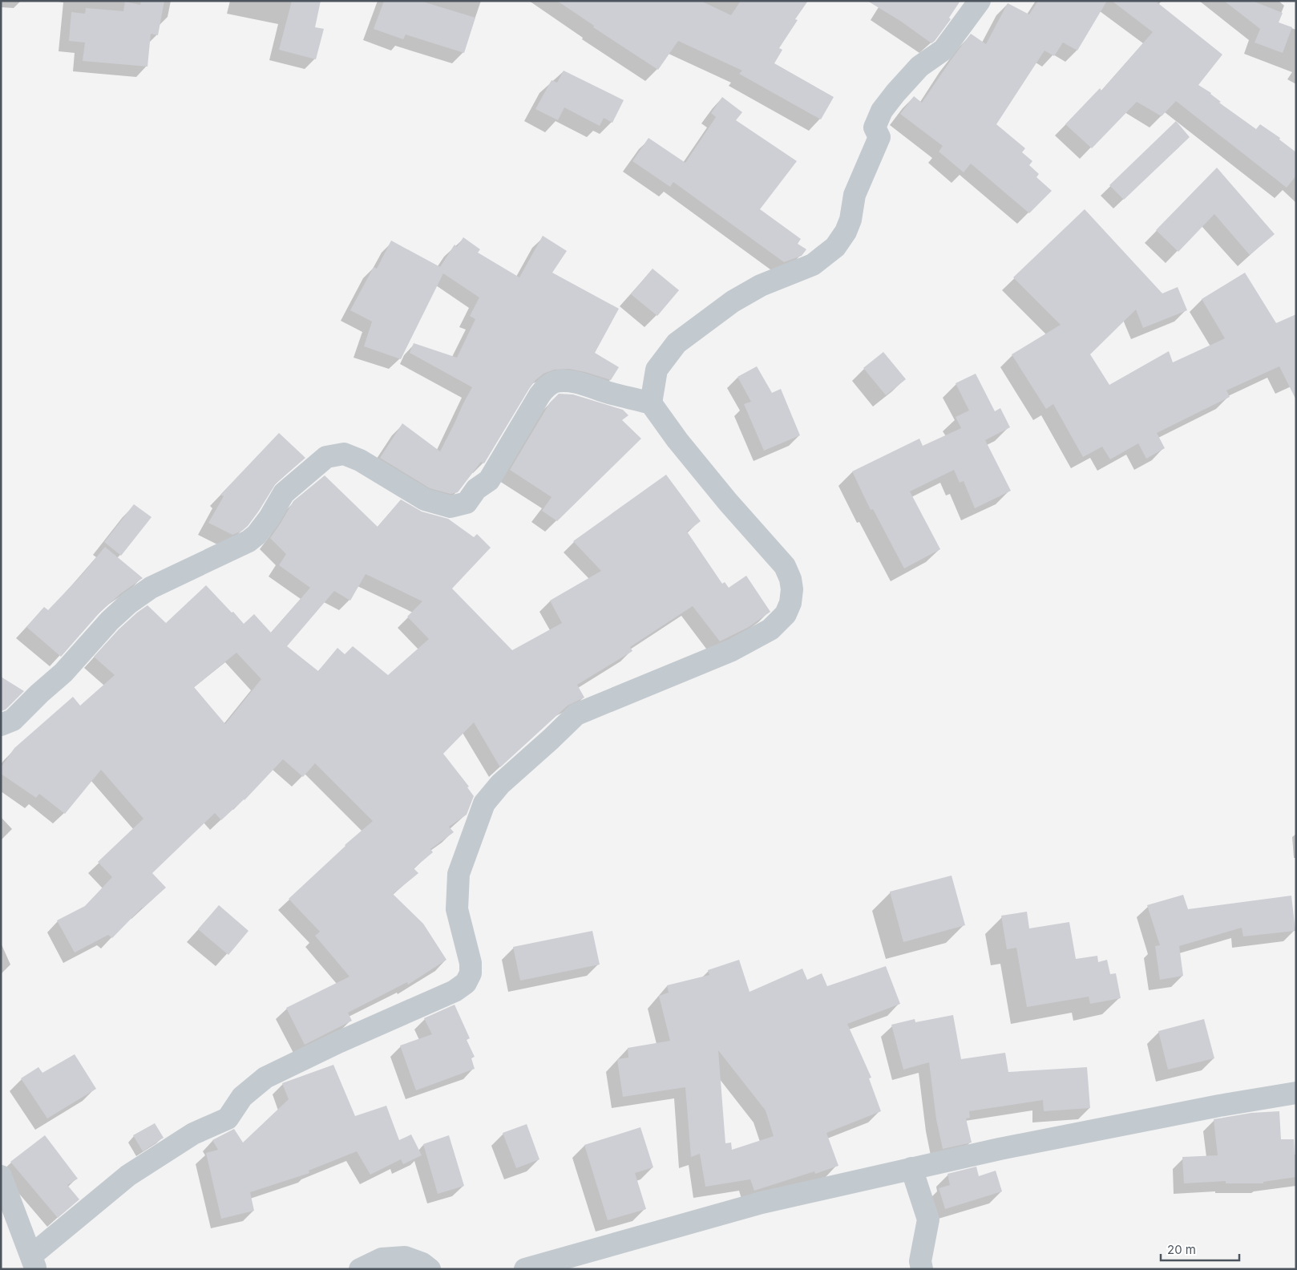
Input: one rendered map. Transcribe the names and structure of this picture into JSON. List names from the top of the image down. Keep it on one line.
{"scale_bar":"20 m"}
